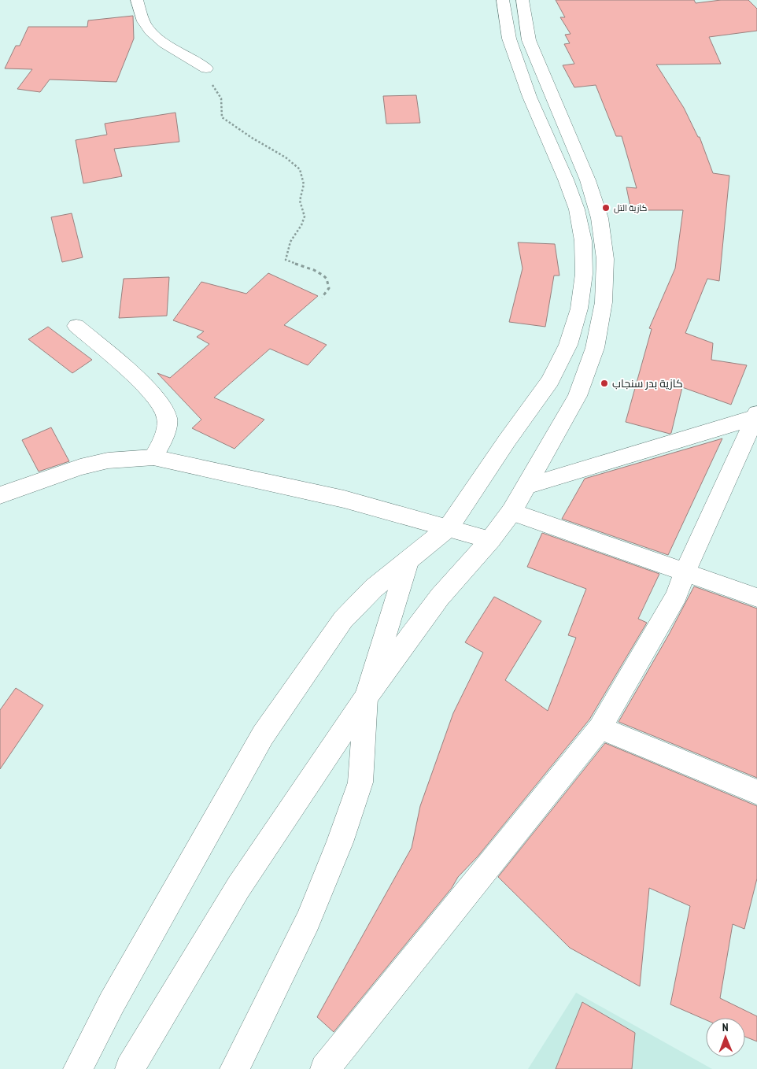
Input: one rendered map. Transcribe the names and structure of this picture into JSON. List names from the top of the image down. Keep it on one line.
{"places":["كازية التل","كازية بدر سنجاب"],"north":"top"}
